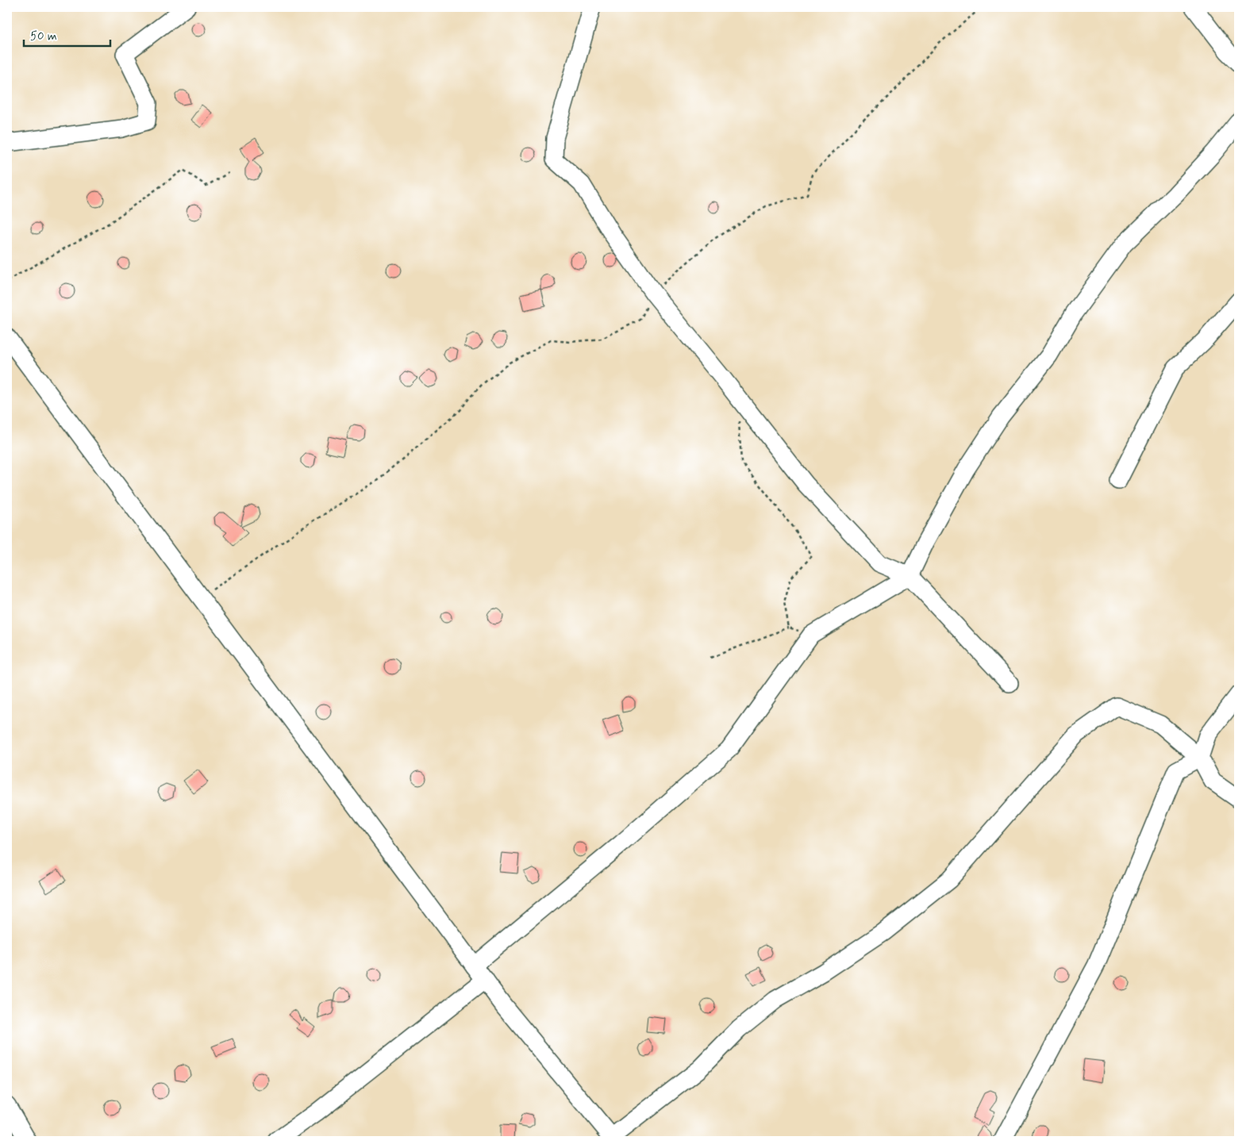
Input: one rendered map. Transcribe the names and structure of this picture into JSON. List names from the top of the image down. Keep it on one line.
{"scale_bar":"50 m"}
